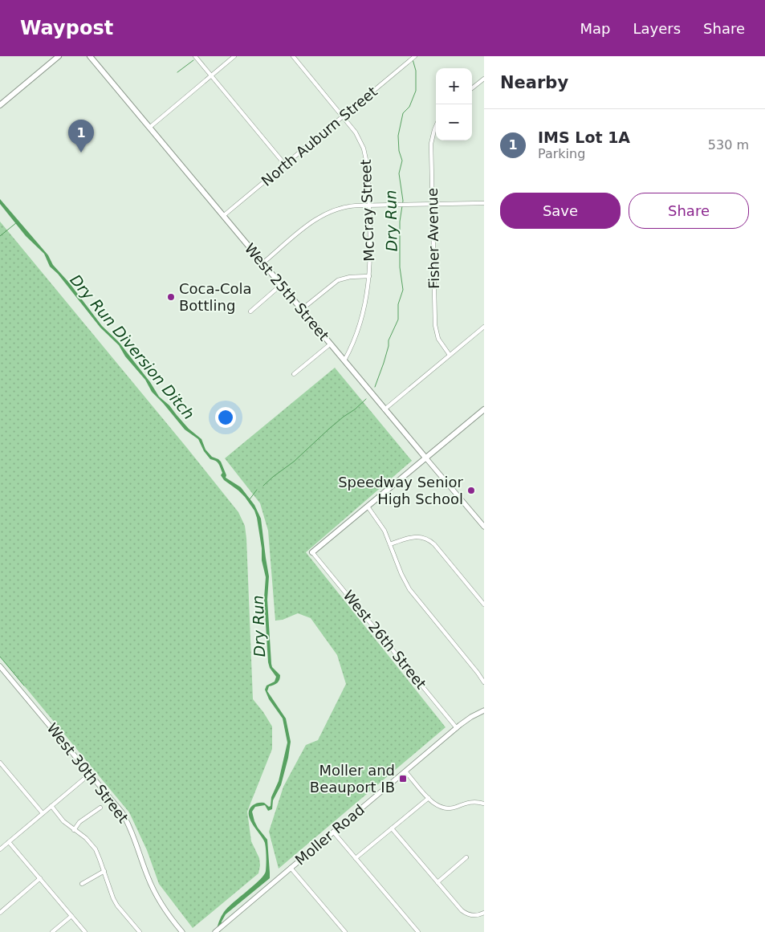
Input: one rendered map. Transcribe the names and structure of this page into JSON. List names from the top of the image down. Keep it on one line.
{"streets":{"main road":["West 25th Street"],"street":["North Auburn Street","McCray Street","Fisher Avenue","West 26th Street","West 30th Street","Moller Road"]},"crossings":[["North Auburn Street","McCray Street"],["North Auburn Street","West 25th Street"],["McCray Street","West 25th Street"],["West 26th Street","Moller Road"]],"water":["Dry Run","Dry Run Diversion Ditch"],"places":{"other":["Coca-Cola Bottling","Speedway Senior High School"],"transit":["Moller and Beauport IB"]},"page":{"header":"Waypost","nav":["Map","Layers","Share"],"heading":"Nearby","map_buttons":["+","−"],"list":[{"mark":"1","name":"IMS Lot 1A","note":"Parking","value":"530 m"}],"pins":"1","buttons":["Save","Share"]}}
